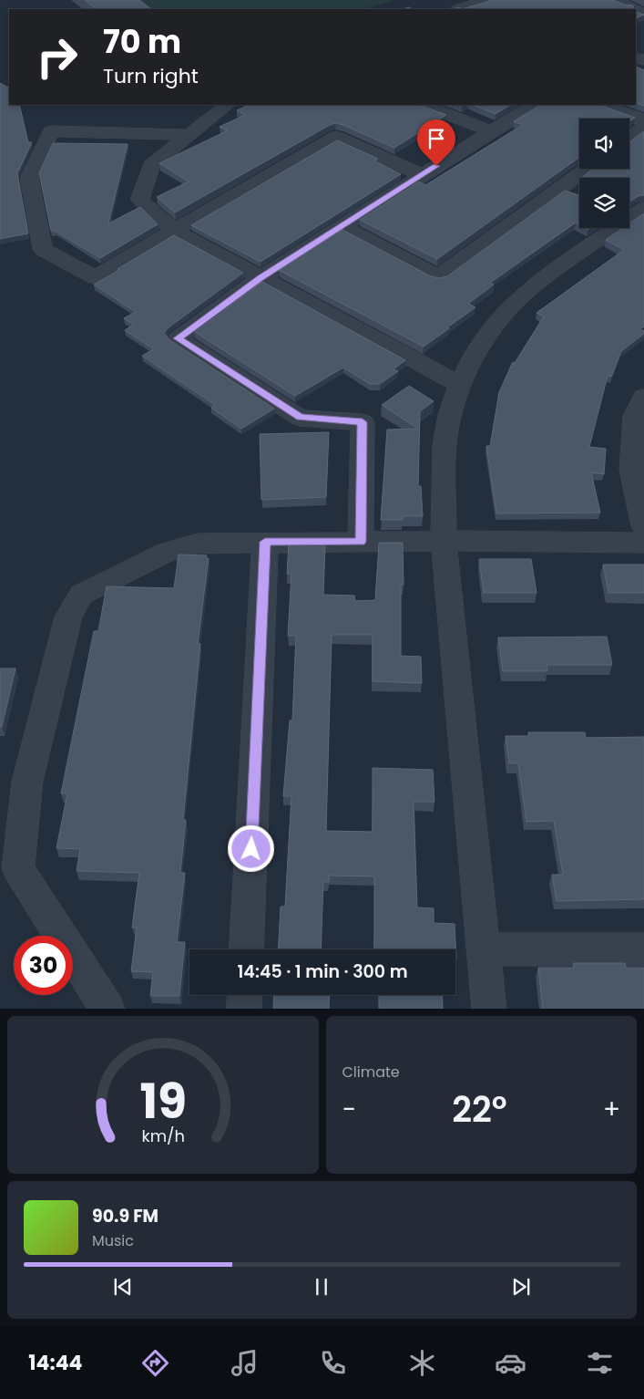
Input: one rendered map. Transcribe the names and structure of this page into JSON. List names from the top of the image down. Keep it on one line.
{"page":{"turn":["70 m","Turn right"],"limit":"30","trip":"14:45 · 1 min · 300 m","tile":"Climate","heat":["−","22°","+"],"song":["90.9 FM","Music"],"tabs":"14:44","gauge":["19","km/h"]}}
